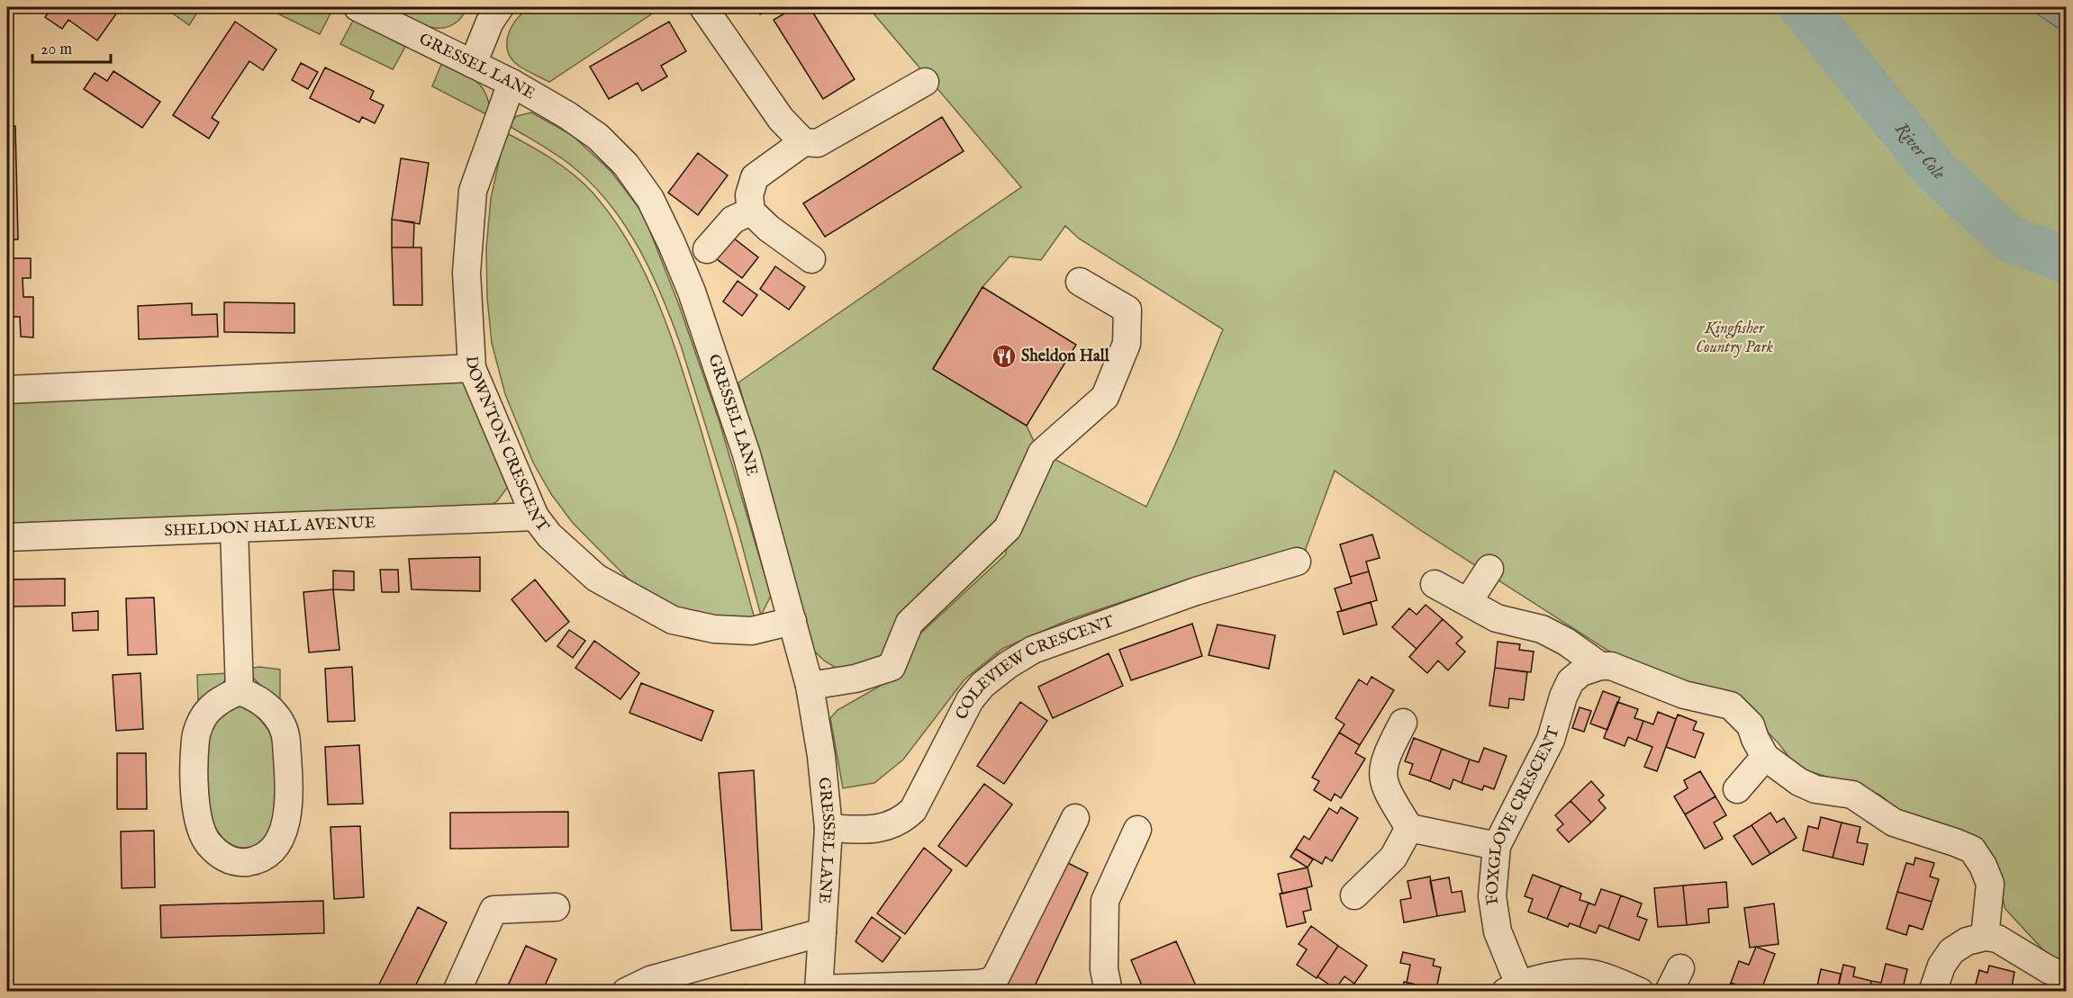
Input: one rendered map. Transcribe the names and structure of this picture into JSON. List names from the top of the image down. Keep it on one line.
{"streets":{"street":["GRESSEL LANE","DOWNTON CRESCENT","SHELDON HALL AVENUE","COLEVIEW CRESCENT","FOXGLOVE CRESCENT"]},"crossings":[["GRESSEL LANE","DOWNTON CRESCENT"],["GRESSEL LANE","COLEVIEW CRESCENT"],["DOWNTON CRESCENT","SHELDON HALL AVENUE"]],"water":["River Cole"],"parks":["Kingfisher Country Park"],"places":{"restaurant":["Sheldon Hall"]},"scale_bar":"20 m"}
